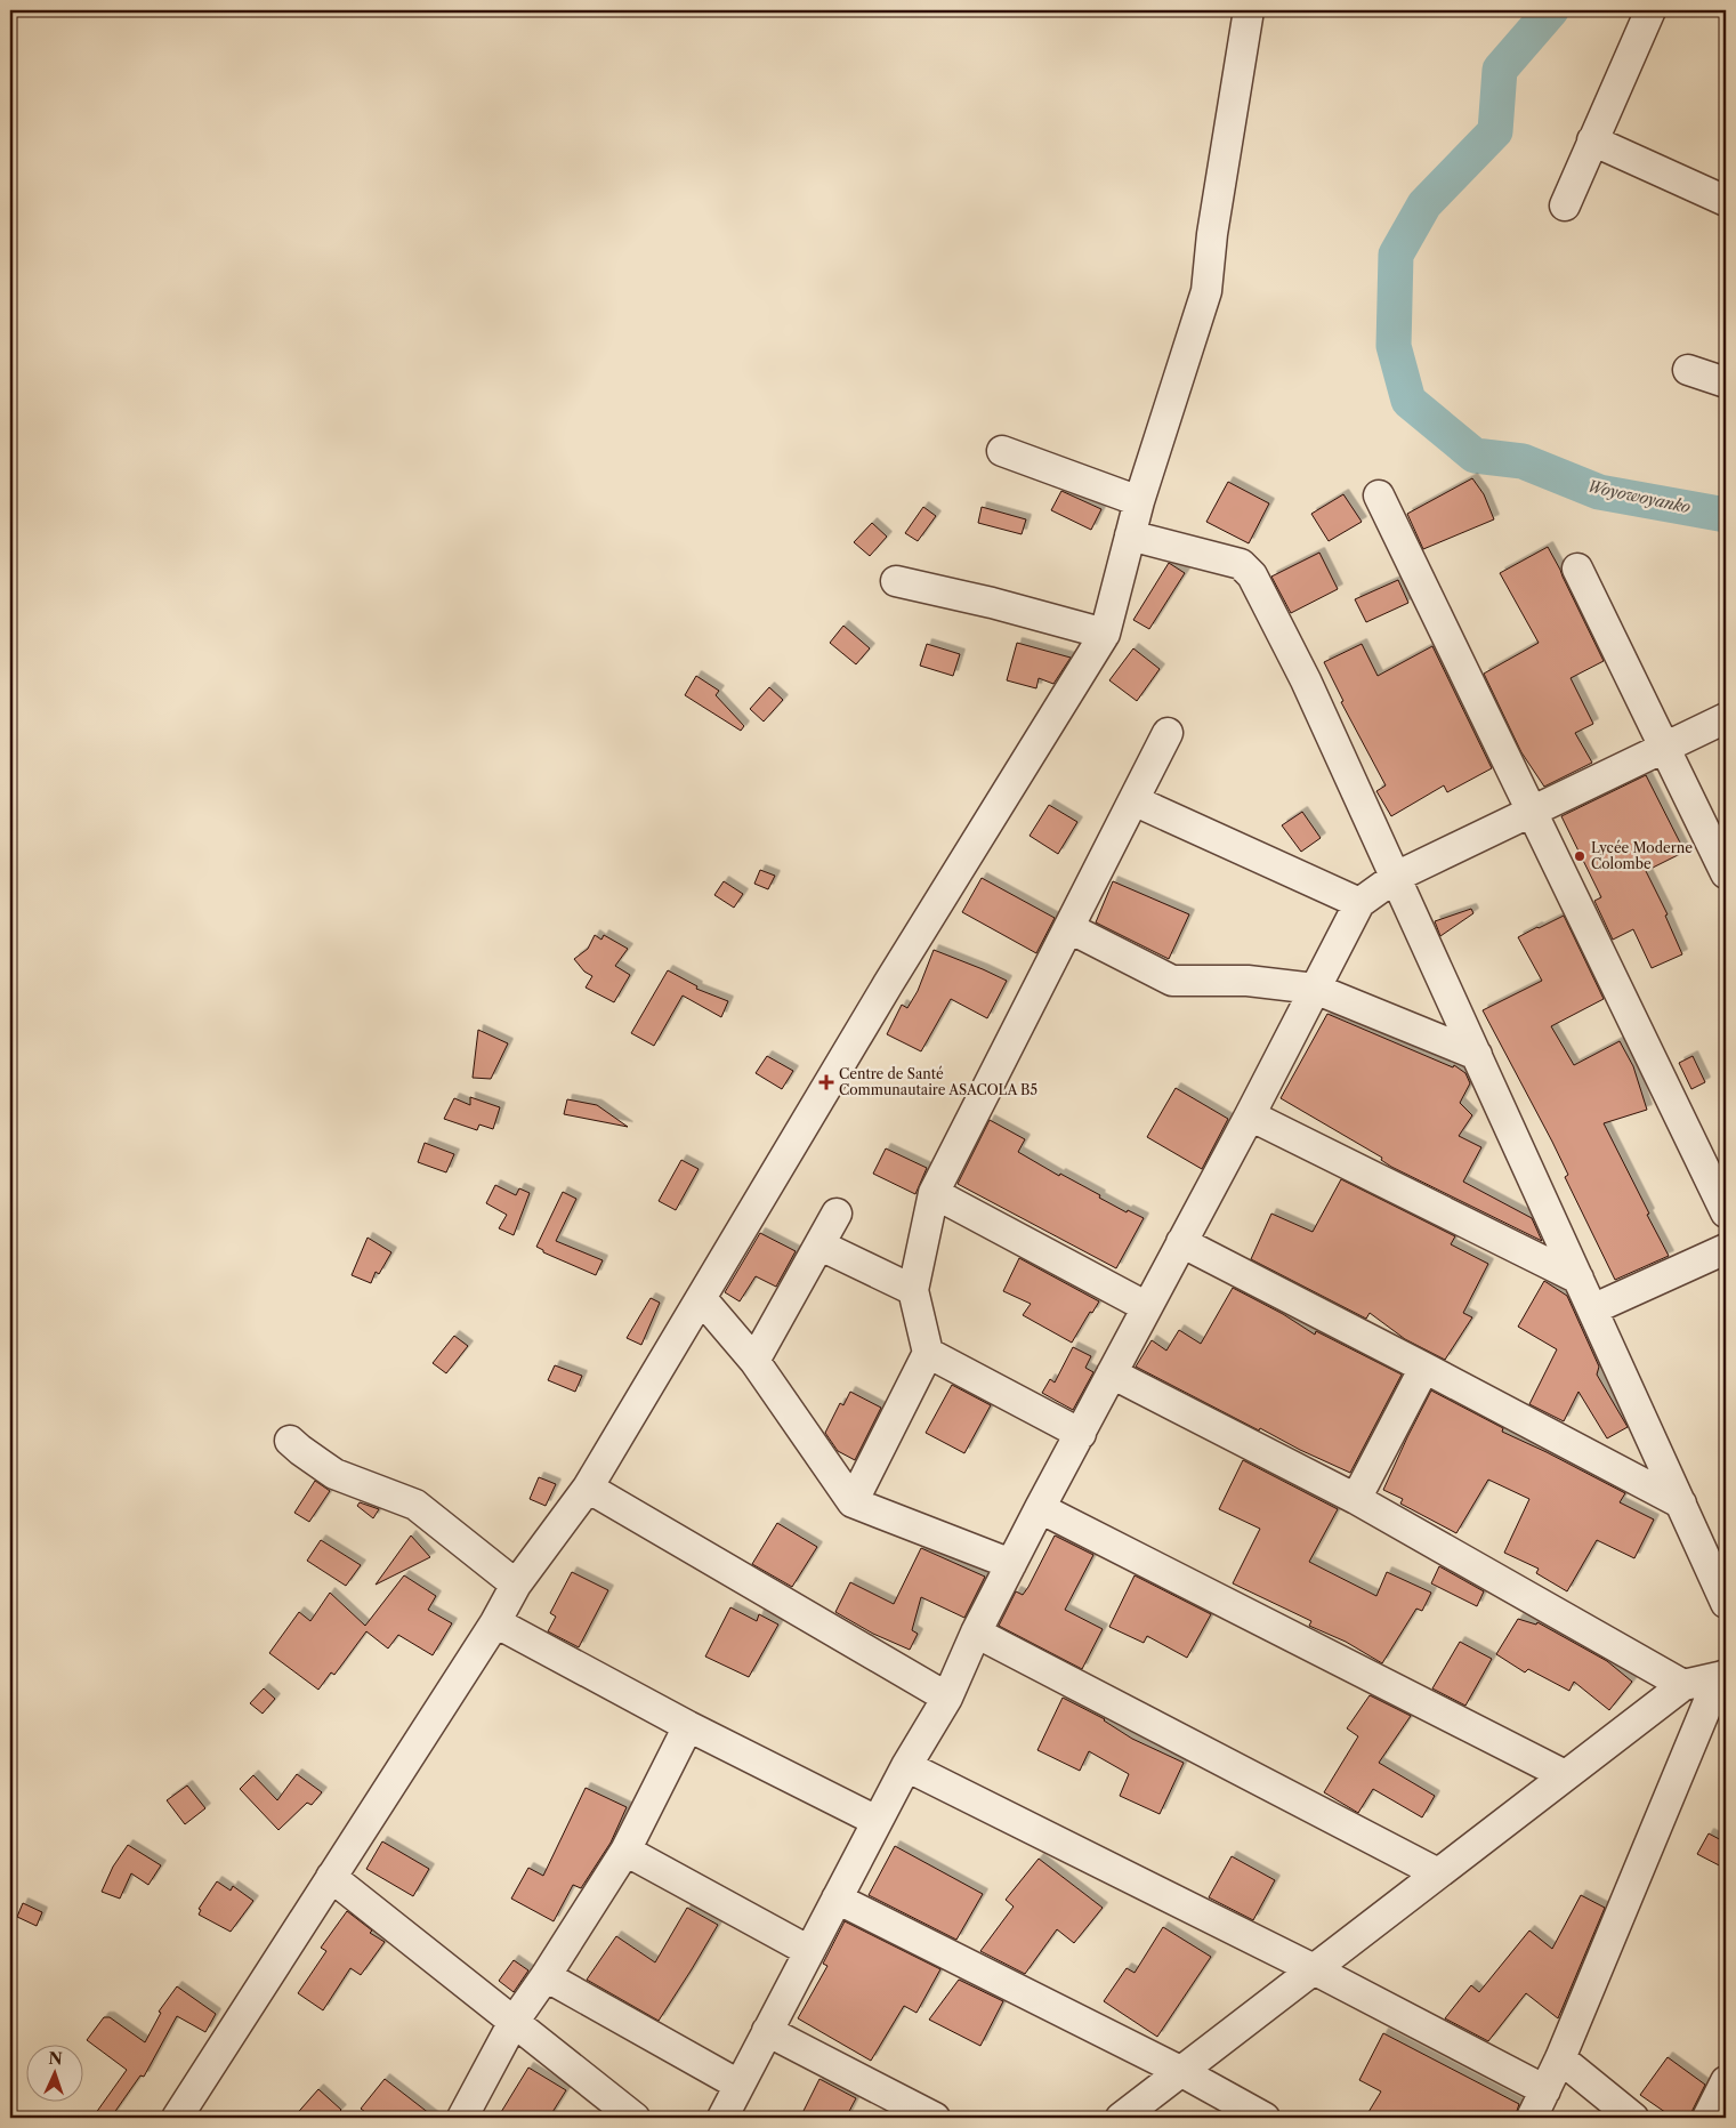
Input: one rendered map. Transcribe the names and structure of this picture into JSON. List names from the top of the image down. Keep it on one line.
{"water":["Woyowoyanko"],"places":{"other":["Lycée Moderne Colombe"],"health":["Centre de Santé Communautaire ASACOLA B5"]},"north":"top"}
